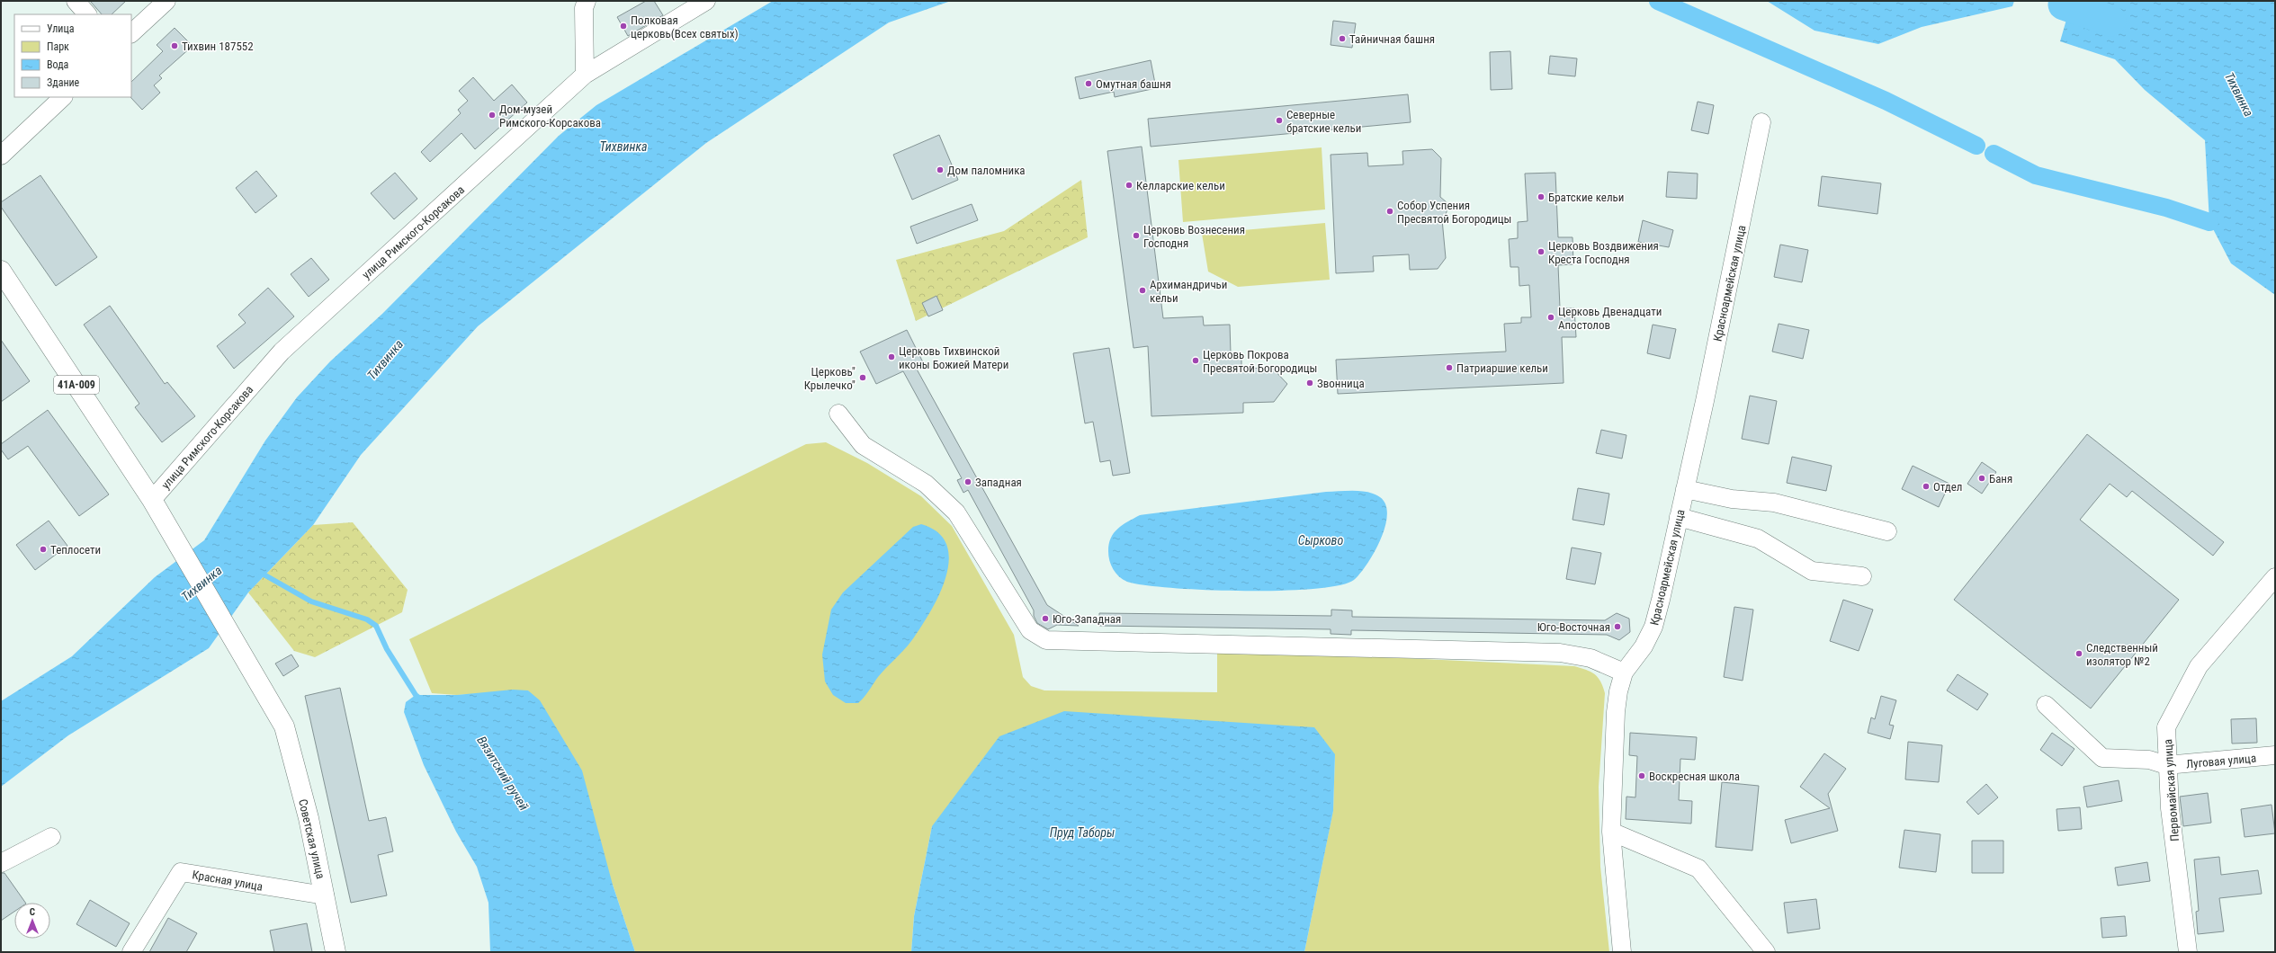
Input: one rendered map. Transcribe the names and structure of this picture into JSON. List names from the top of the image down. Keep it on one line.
{"streets":{"main road":["41А-009","Советская улица"],"street":["улица Римского-Корсакова","Красноармейская улица","Луговая улица","Первомайская улица","Красная улица"]},"crossings":[["улица Римского-Корсакова","41А-009"],["улица Римского-Корсакова","Советская улица"],["41А-009","Советская улица"],["Луговая улица","Первомайская улица"],["Советская улица","Красная улица"]],"water":["Тихвинка","Сырково","Вязитский ручей","Пруд Таборы"],"places":["Полковая церковь(Всех святых)","Тайничная башня","Тихвин 187552","Омутная башня","Дом-музей Римского-Корсакова","Северные братские кельи","Дом паломника","Келларские кельи","Братские кельи","Собор Успения Пресвятой Богородицы","Церковь Вознесения Господня","Церковь Воздвижения Креста Господня","Архимандричьи кельи","Церковь Двенадцати Апостолов","Церковь Тихвинской иконы Божией Матери","Церковь Покрова Пресвятой Богородицы","Патриаршие кельи","Церковь\" Крылечко\"","Звонница","Баня","Западная","Отдел","Теплосети","Юго-Западная","Юго-Восточная","Следственный изолятор №2","Воскресная школа"],"legend":["Улица","Парк","Вода","Здание"],"north":"top"}
